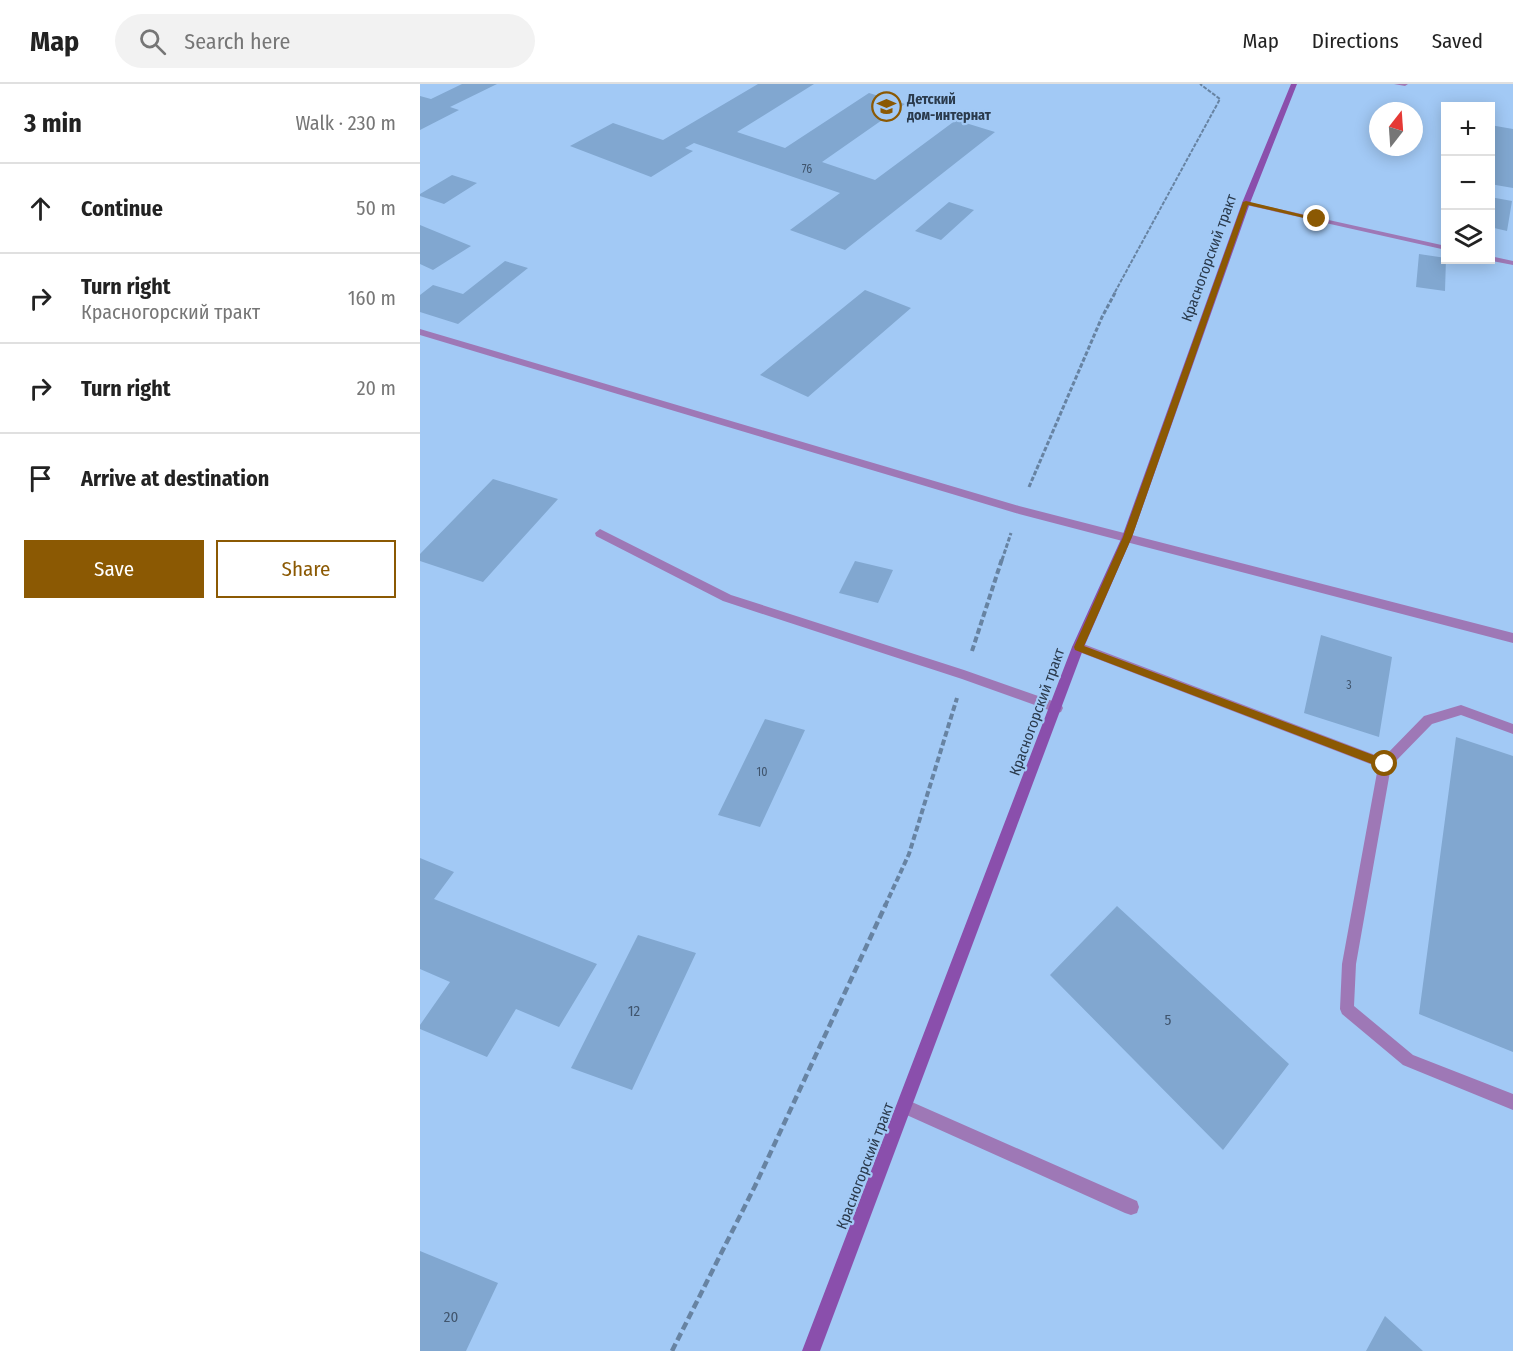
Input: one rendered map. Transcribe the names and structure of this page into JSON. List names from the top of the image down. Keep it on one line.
{"streets":{"main road":["Красногорский тракт"]},"places":{"school or university":["Детский дом-интернат"]},"house_numbers":["76","3","10","12","5","20"],"north":"top","page":{"header":"Map","search":"Search here","nav":["Map","Directions","Saved"],"heading":["3 min","Walk · 230 m"],"map_buttons":["+","−"],"list":[["Continue","50 m"],["Turn right","Красногорский тракт","160 m"],["Turn right","20 m"],"Arrive at destination"],"buttons":["Save","Share"]}}
